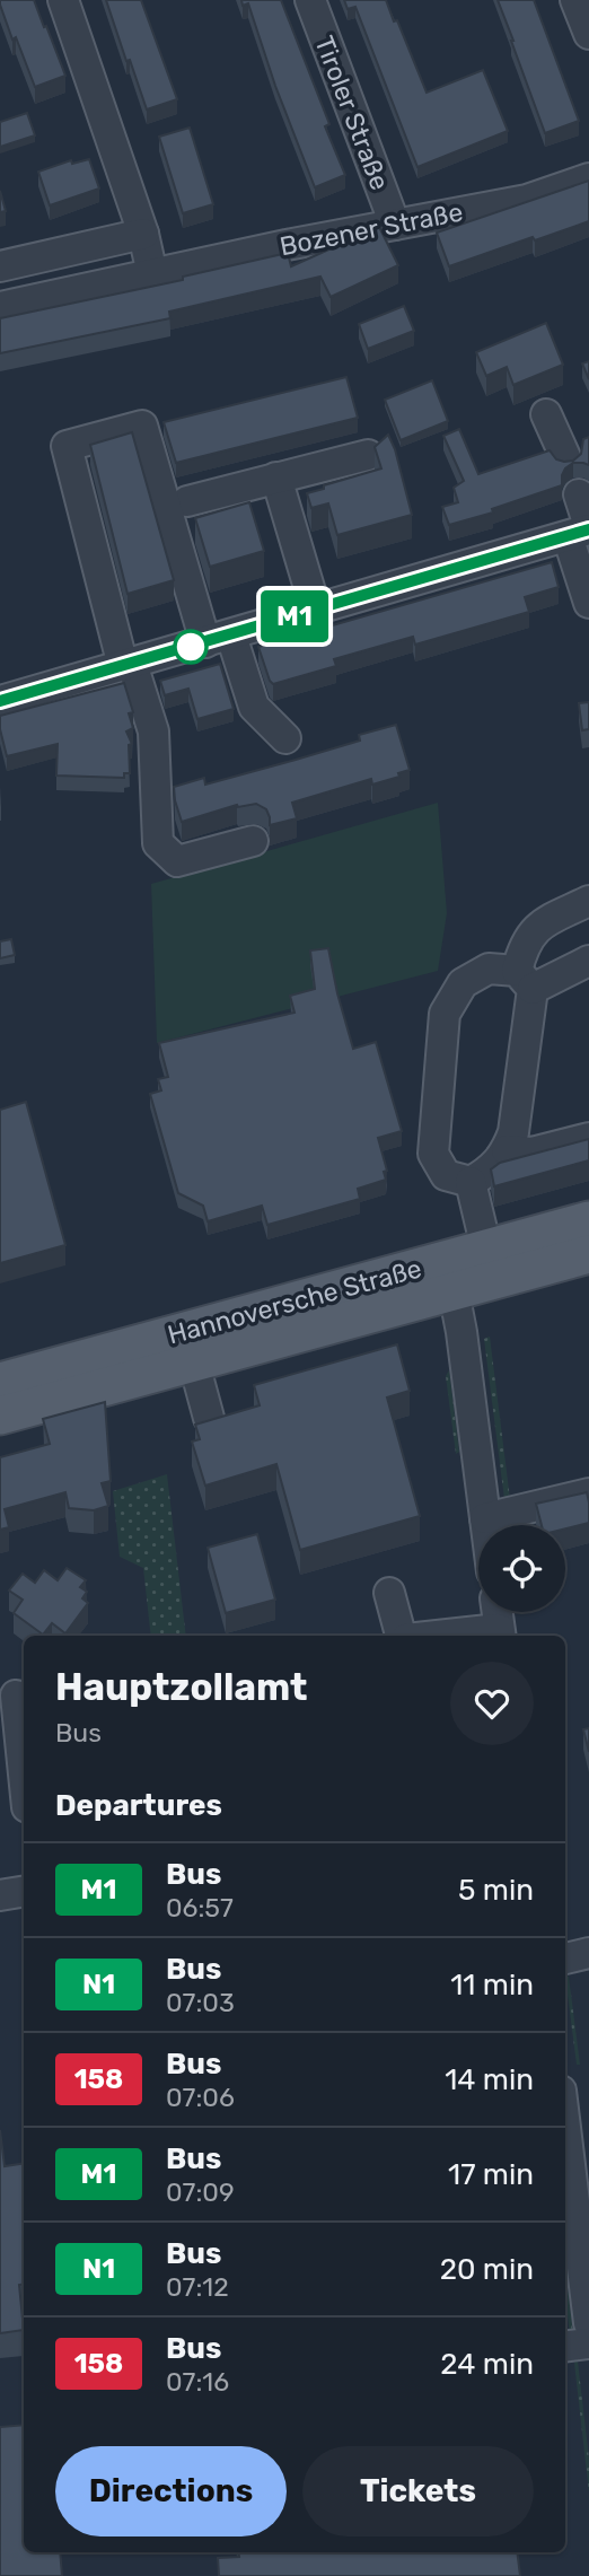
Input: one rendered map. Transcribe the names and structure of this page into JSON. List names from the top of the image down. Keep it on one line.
{"streets":{"main road":["Hannoversche Straße"],"street":["Tiroler Straße","Bozener Straße"]},"crossings":[["Tiroler Straße","Bozener Straße"]],"lines":["bus line M1"],"page":{"on_map":"M1","heading":[["Hauptzollamt","Bus"],"Departures"],"list":[{"mark":"M1","name":"Bus","note":"06:57","value":"5 min"},{"mark":"N1","name":"Bus","note":"07:03","value":"11 min"},{"mark":"158","name":"Bus","note":"07:06","value":"14 min"},{"mark":"M1","name":"Bus","note":"07:09","value":"17 min"},{"mark":"N1","name":"Bus","note":"07:12","value":"20 min"},{"mark":"158","name":"Bus","note":"07:16","value":"24 min"}],"buttons":["Directions","Tickets"]}}
